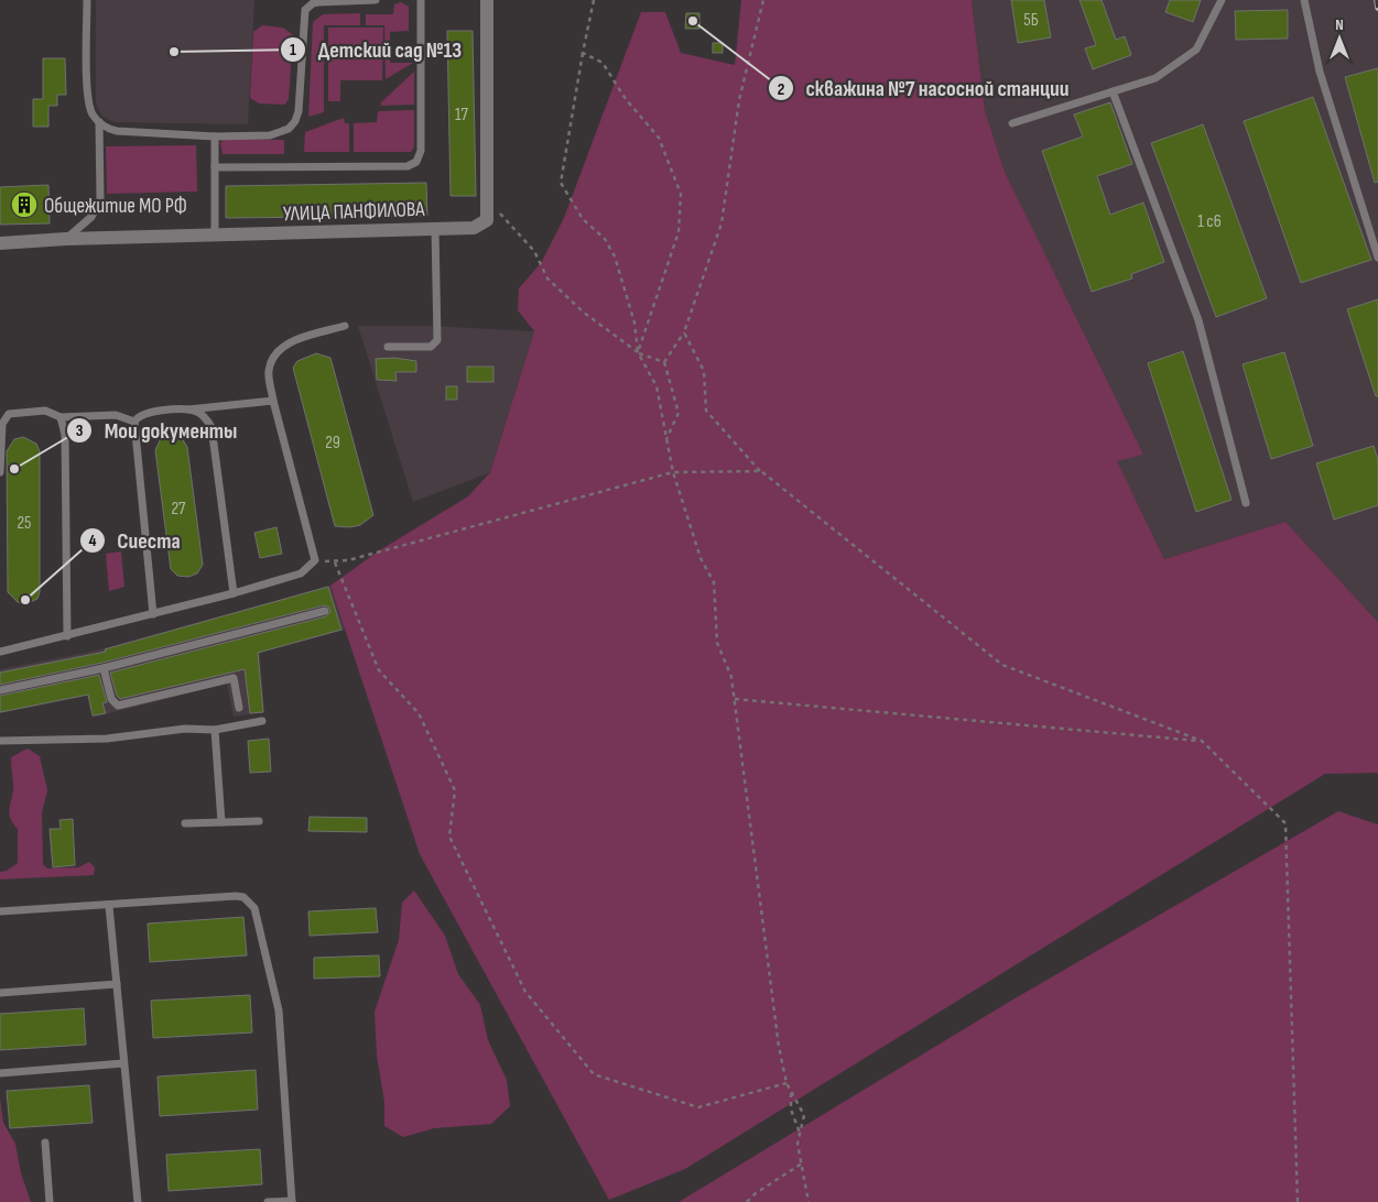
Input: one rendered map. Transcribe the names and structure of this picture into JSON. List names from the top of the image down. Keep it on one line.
{"streets":{"street":["УЛИЦА ПАНФИЛОВА"]},"places":{"other":["скважина №7 насосной станции","Детский сад №13","Мои документы","Сиеста"],"building":["Общежитие МО РФ"]},"house_numbers":["5Б","17","1 с6","29","27","25"],"north":"top"}
